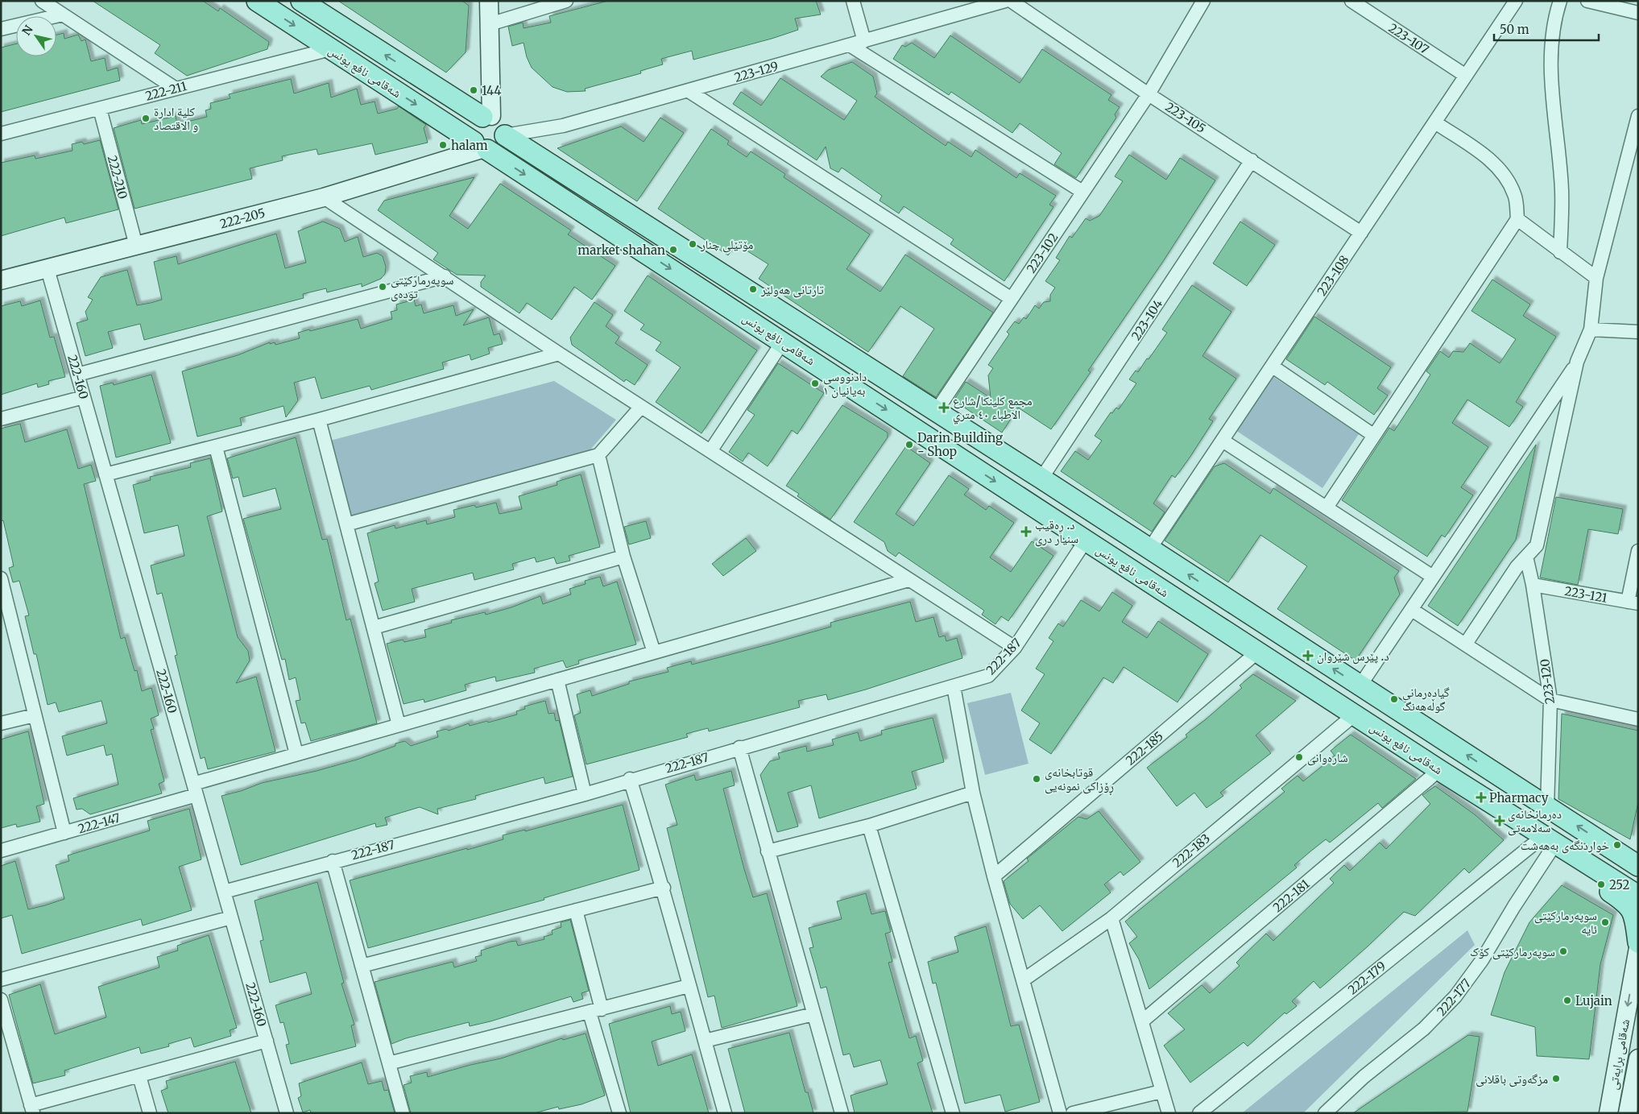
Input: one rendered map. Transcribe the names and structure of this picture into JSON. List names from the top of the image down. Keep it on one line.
{"streets":{"main road":["شەقامی نافع یونس"],"street":["223-107","223-129","222-211","223-105","222-210","222-205","223-102","223-108","223-104","222-160","223-121","222-187","223-120","222-185","222-147","222-183","222-181","222-179","222-177","شەقامی برایەتی"]},"crossings":[["223-107","223-108"],["شەقامی نافع یونس","223-129"],["شەقامی نافع یونس","222-211"],["شەقامی نافع یونس","222-205"],["شەقامی نافع یونس","223-102"],["شەقامی نافع یونس","223-108"],["شەقامی نافع یونس","223-104"],["شەقامی نافع یونس","222-187"],["شەقامی نافع یونس","223-120"],["شەقامی نافع یونس","222-185"],["شەقامی نافع یونس","222-183"],["شەقامی نافع یونس","222-181"],["223-129","222-205"],["222-211","222-210"],["223-105","223-102"],["223-105","223-108"],["223-105","223-104"],["222-210","222-205"],["222-205","222-160"],["222-160","222-187"],["222-160","222-147"],["223-121","223-120"],["222-179","222-177"]],"places":{"other":["144","كلية ادارة و الاقتصاد","halam","مۆتێلی چنار","market shahan","سوپەرمارکێتی تودەی","تارتانی هەولێر","دادنووسی بەیانیان ١","Darin Building - Shop","گیادەرمانی گوڵەهەنگ","شارەوانی","قوتابخانەی ڕۆزاکی نمونەیی","خواردنگەی بەهەشت","252","سوپەرمارکێتی ئایە","سوپەرمارکێتی کۆک","Lujain","مزگەوتی باقلانی"],"health":["مجمع كلينكا/شارع الاطباء ٤٠ متري","د. ڕەقیب سنیار دری","د. پێرس شێروان","Pharmacy","دەرمانخانەی سەلامەتی"]},"scale_bar":"50 m","north":"top left"}
